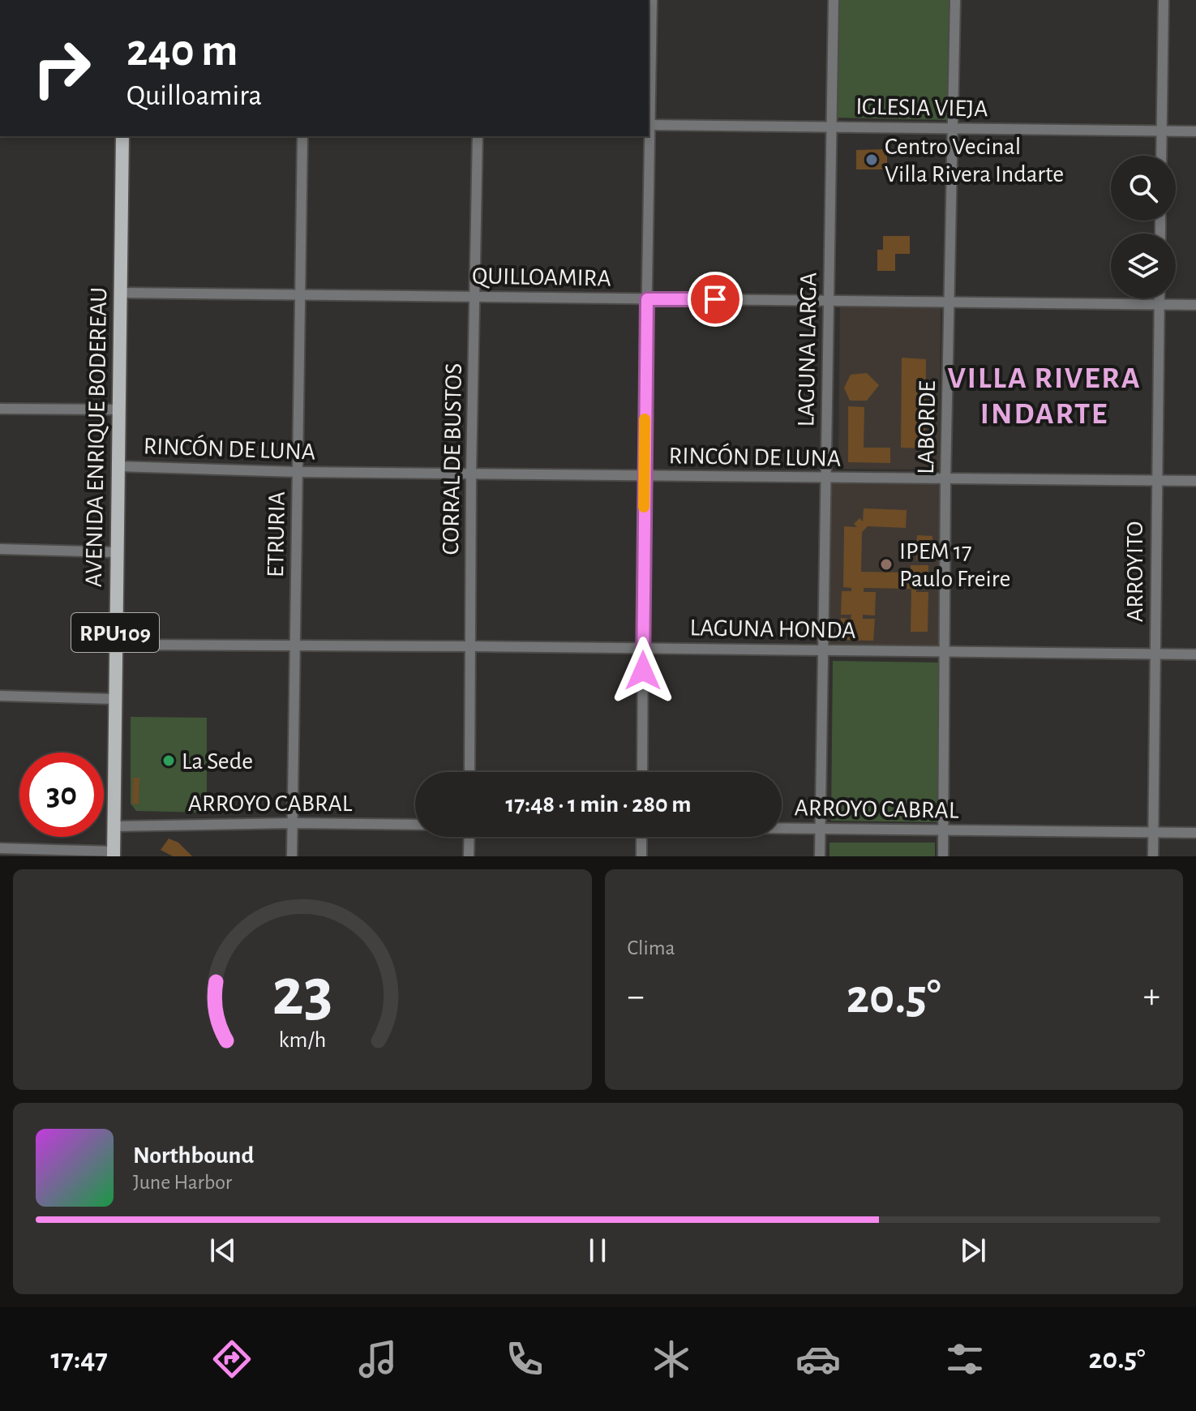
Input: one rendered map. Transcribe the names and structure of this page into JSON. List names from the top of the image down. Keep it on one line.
{"streets":{"main road":["AVENIDA ENRIQUE BODEREAU","RPU109"],"street":["IGLESIA VIEJA","QUILLOAMIRA","LAGUNA LARGA","LABORDE","RINCÓN DE LUNA","CORRAL DE BUSTOS","ETRURIA","ARROYITO","LAGUNA HONDA","ARROYO CABRAL"]},"crossings":[["IGLESIA VIEJA","LAGUNA LARGA"],["IGLESIA VIEJA","LABORDE"],["QUILLOAMIRA","LAGUNA LARGA"],["QUILLOAMIRA","LABORDE"],["QUILLOAMIRA","AVENIDA ENRIQUE BODEREAU"],["QUILLOAMIRA","CORRAL DE BUSTOS"],["QUILLOAMIRA","ETRURIA"],["QUILLOAMIRA","ARROYITO"],["LAGUNA LARGA","RINCÓN DE LUNA"],["LAGUNA LARGA","LAGUNA HONDA"],["LAGUNA LARGA","ARROYO CABRAL"],["LABORDE","RINCÓN DE LUNA"],["LABORDE","LAGUNA HONDA"],["LABORDE","ARROYO CABRAL"],["AVENIDA ENRIQUE BODEREAU","RINCÓN DE LUNA"],["AVENIDA ENRIQUE BODEREAU","LAGUNA HONDA"],["AVENIDA ENRIQUE BODEREAU","ARROYO CABRAL"],["RINCÓN DE LUNA","CORRAL DE BUSTOS"],["RINCÓN DE LUNA","ETRURIA"],["RINCÓN DE LUNA","ARROYITO"],["CORRAL DE BUSTOS","LAGUNA HONDA"],["ETRURIA","LAGUNA HONDA"],["ETRURIA","ARROYO CABRAL"],["ARROYITO","LAGUNA HONDA"],["ARROYITO","ARROYO CABRAL"]],"districts":["VILLA RIVERA INDARTE"],"places":["Centro Vecinal Villa Rivera Indarte","IPEM 17 Paulo Freire","La Sede"],"page":{"turn":["240 m","Quilloamira"],"limit":"30","trip":"17:48 · 1 min · 280 m","tile":"Clima","heat":["−","20.5°","+"],"song":["Northbound","June Harbor"],"tabs":["17:47","20.5°"],"gauge":["23","km/h"]}}
